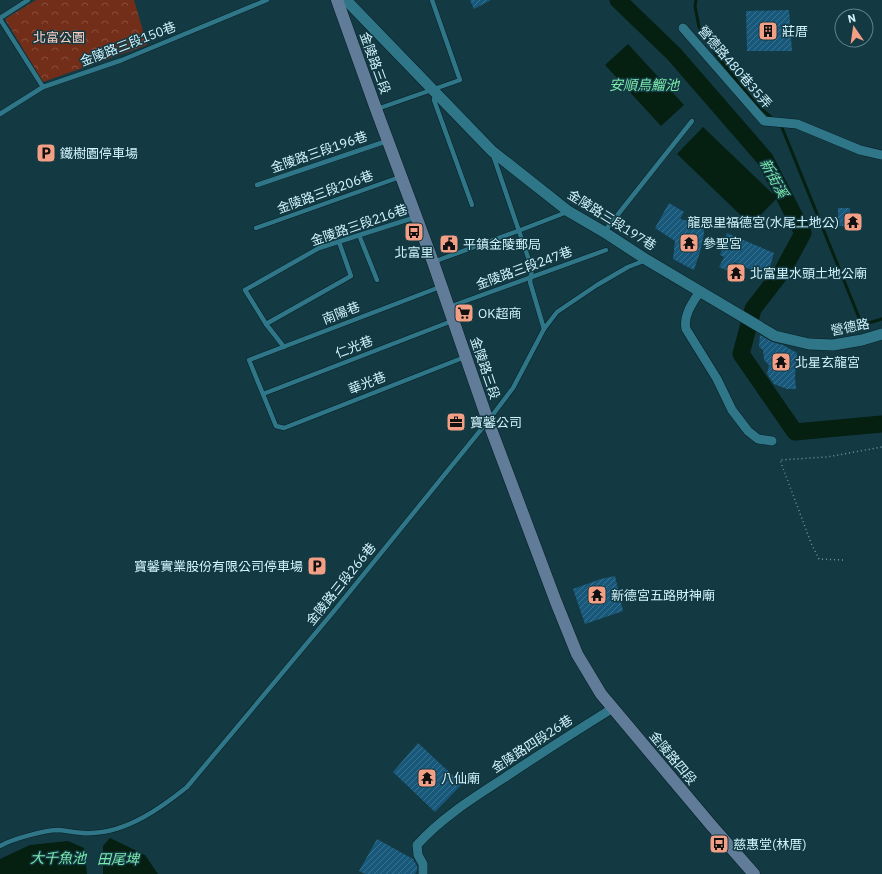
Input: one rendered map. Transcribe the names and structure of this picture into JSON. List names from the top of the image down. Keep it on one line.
{"streets":{"main road":["金陵路三段","金陵路四段"],"street":["營德路480巷35弄","金陵路三段197巷","營德路","金陵路四段26巷"],"lane":["金陵路三段150巷","金陵路三段196巷","金陵路三段206巷","金陵路三段216巷","金陵路三段247巷","南陽巷","仁光巷","華光巷","金陵路三段266巷"]},"crossings":[["金陵路三段","金陵路三段196巷"],["金陵路三段","金陵路三段206巷"],["金陵路三段","金陵路三段216巷"],["金陵路三段","金陵路三段247巷"],["金陵路三段","南陽巷"],["金陵路三段","仁光巷"],["金陵路三段","華光巷"],["金陵路三段","金陵路三段266巷"],["金陵路三段","金陵路四段"],["金陵路三段197巷","營德路"],["金陵路三段197巷","金陵路三段266巷"],["南陽巷","仁光巷"],["南陽巷","華光巷"],["仁光巷","華光巷"],["金陵路四段26巷","金陵路四段"]],"water":["安順烏鰡池","新街溪","大千魚池","田尾埤"],"parks":["北富公園"],"places":{"building":["莊厝"],"parking":["鐵樹園停車場","寶馨實業股份有限公司停車場"],"temple":["龍恩里福德宮(水尾土地公)","參聖宮","北富里水頭土地公廟","北星玄龍宮","新德宮五路財神廟","八仙廟"],"bus stop":["北富里","慈惠堂(林厝)"],"public building":["平鎮金陵郵局"],"supermarket":["OK超商"],"office":["寶馨公司"]},"north":"top"}
